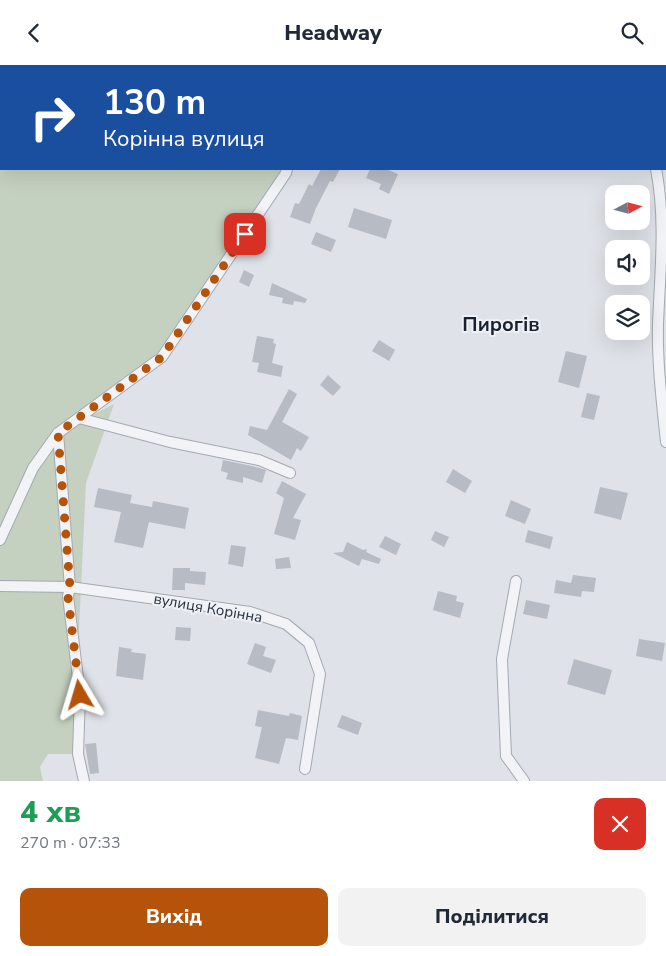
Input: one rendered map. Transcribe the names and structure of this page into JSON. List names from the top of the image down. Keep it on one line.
{"streets":{"street":["вулиця Корінна"]},"districts":["Пирогів"],"north":"right","page":{"header":"Headway","turn":["130 m","Корінна вулиця"],"heading":["4 хв","270 m · 07:33"],"buttons":["Вихід","Поділитися"]}}
